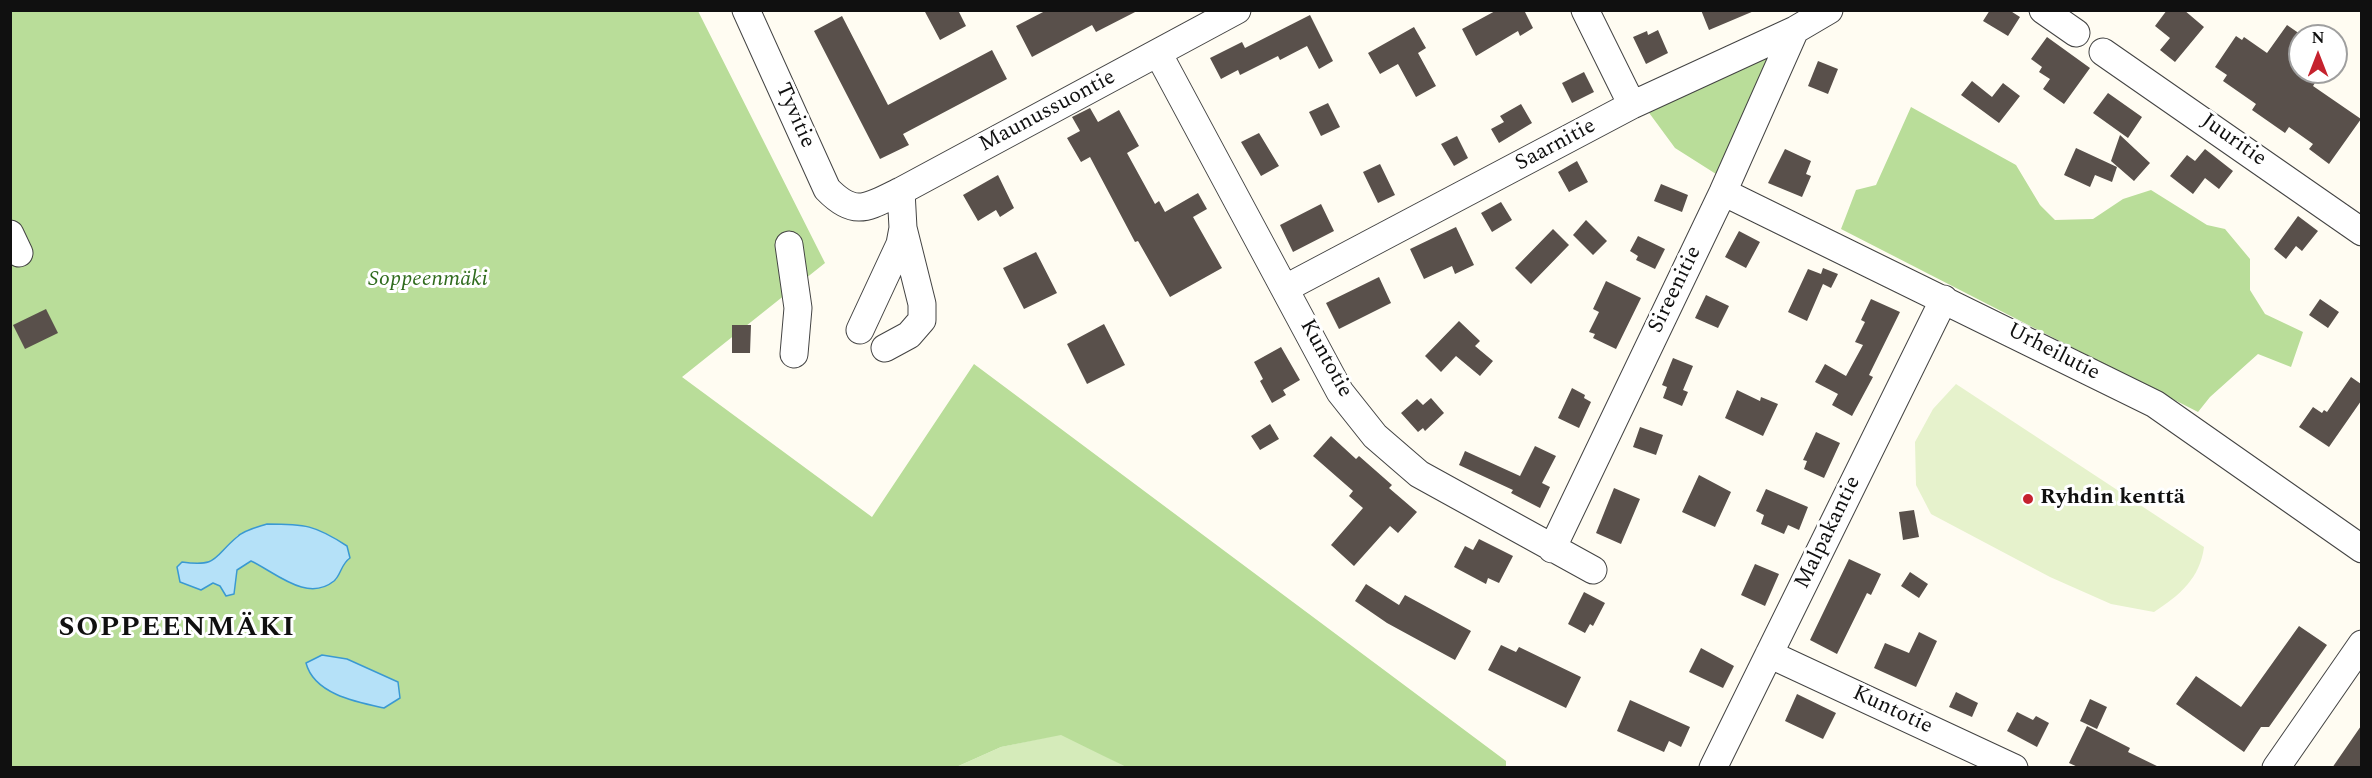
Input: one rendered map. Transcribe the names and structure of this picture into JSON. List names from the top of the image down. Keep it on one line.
{"streets":{"street":["Maunussuontie","Tyvitie","Juuritie","Saarnitie","Sireenitie","Urheilutie","Kuntotie","Malpakantie"]},"crossings":[["Maunussuontie","Tyvitie"],["Maunussuontie","Kuntotie"],["Saarnitie","Sireenitie"],["Saarnitie","Kuntotie"],["Sireenitie","Urheilutie"],["Sireenitie","Kuntotie"],["Urheilutie","Malpakantie"],["Kuntotie","Malpakantie"]],"districts":["SOPPEENMÄKI"],"parks":["Soppeenmäki"],"places":["Ryhdin kenttä"],"north":"top"}
